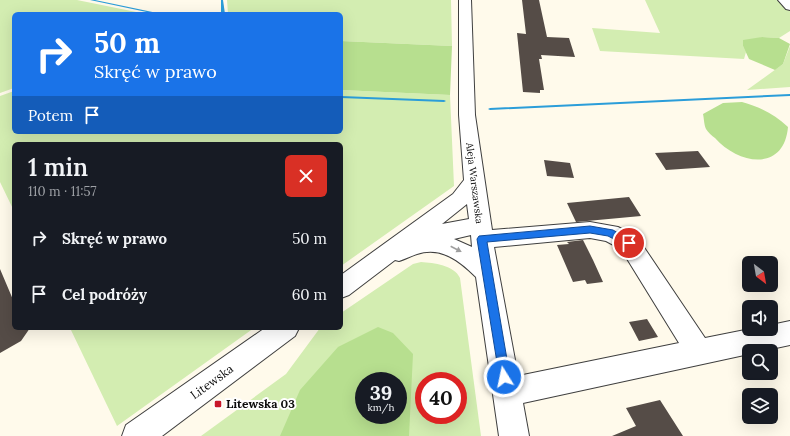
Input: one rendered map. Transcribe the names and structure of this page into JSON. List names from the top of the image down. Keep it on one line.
{"streets":{"street":["Aleja Warszawska","Litewska"]},"places":{"transit":["Litewska 03"]},"north":"bottom right","page":{"turn":["50 m","Skręć w prawo"],"then":"Potem","heading":["1 min","110 m · 11:57"],"list":[{"name":"Skręć w prawo","value":"50 m"},{"name":"Cel podróży","value":"60 m"}],"speed":"39 km/h","limit":"40"}}
